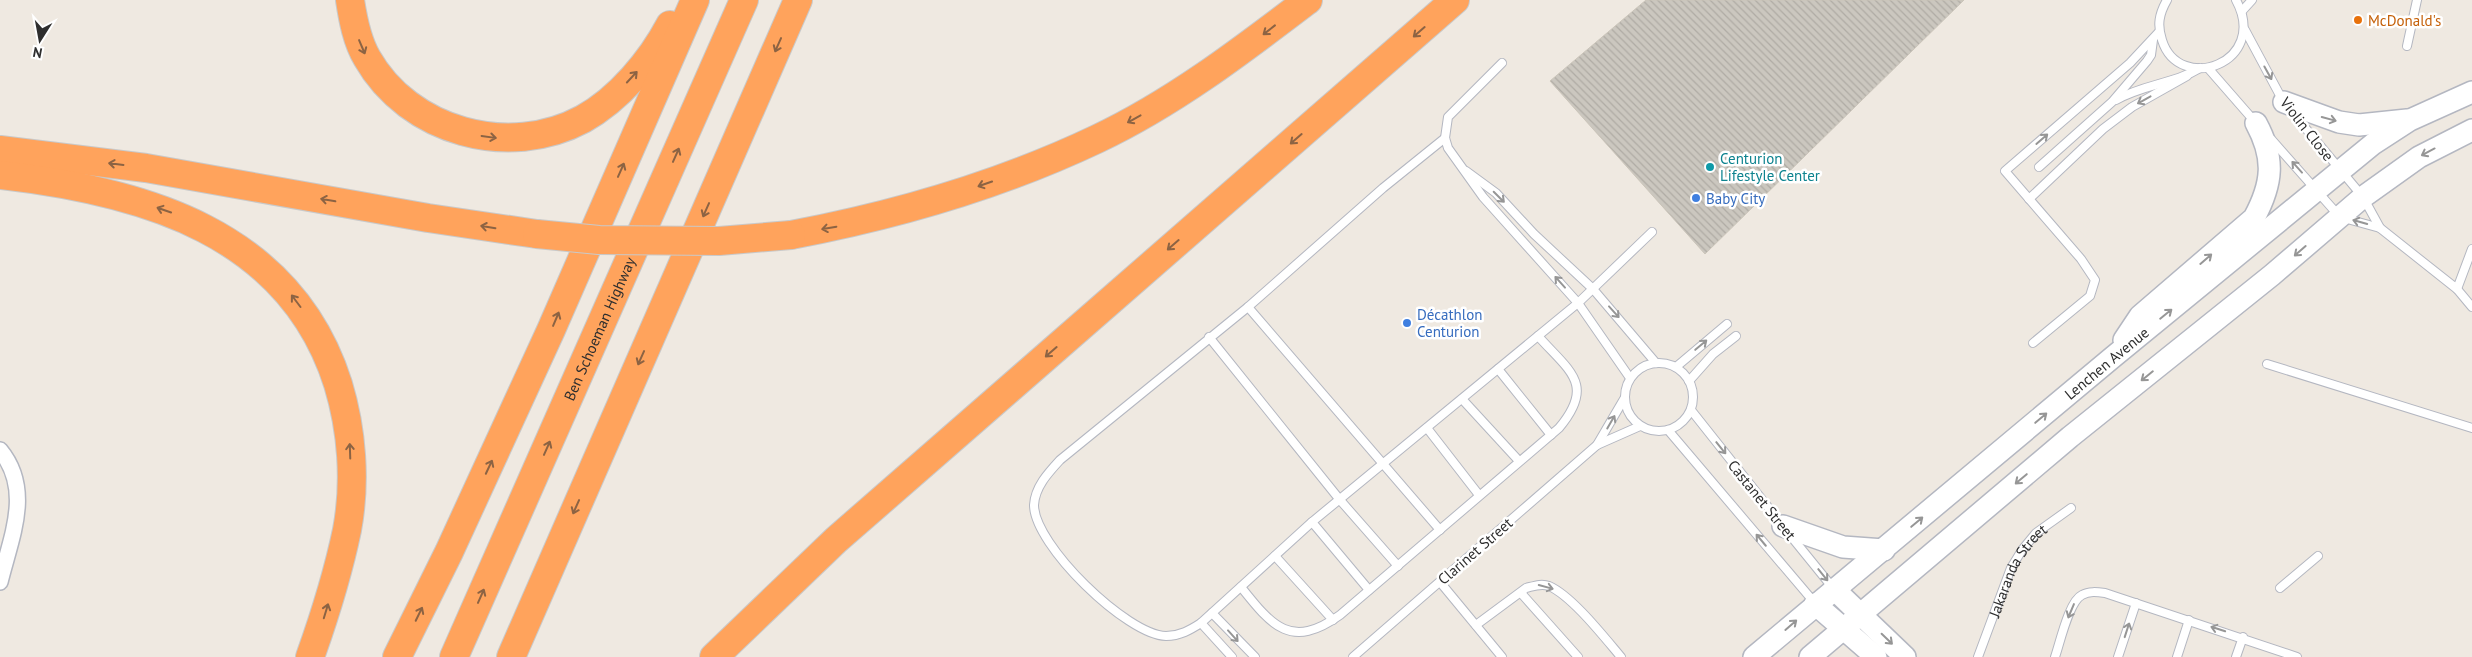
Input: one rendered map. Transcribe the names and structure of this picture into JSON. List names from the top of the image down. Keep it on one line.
{"streets":{"highway":["Ben Schoeman Highway"],"main road":["Lenchen Avenue"],"lane":["Violin Close","Castanet Street","Clarinet Street","Jakaranda Street"]},"crossings":[["Violin Close","Lenchen Avenue"],["Lenchen Avenue","Castanet Street"],["Castanet Street","Clarinet Street"]],"places":["McDonald's","Centurion Lifestyle Center","Baby City","Décathlon Centurion"],"north":"bottom"}
